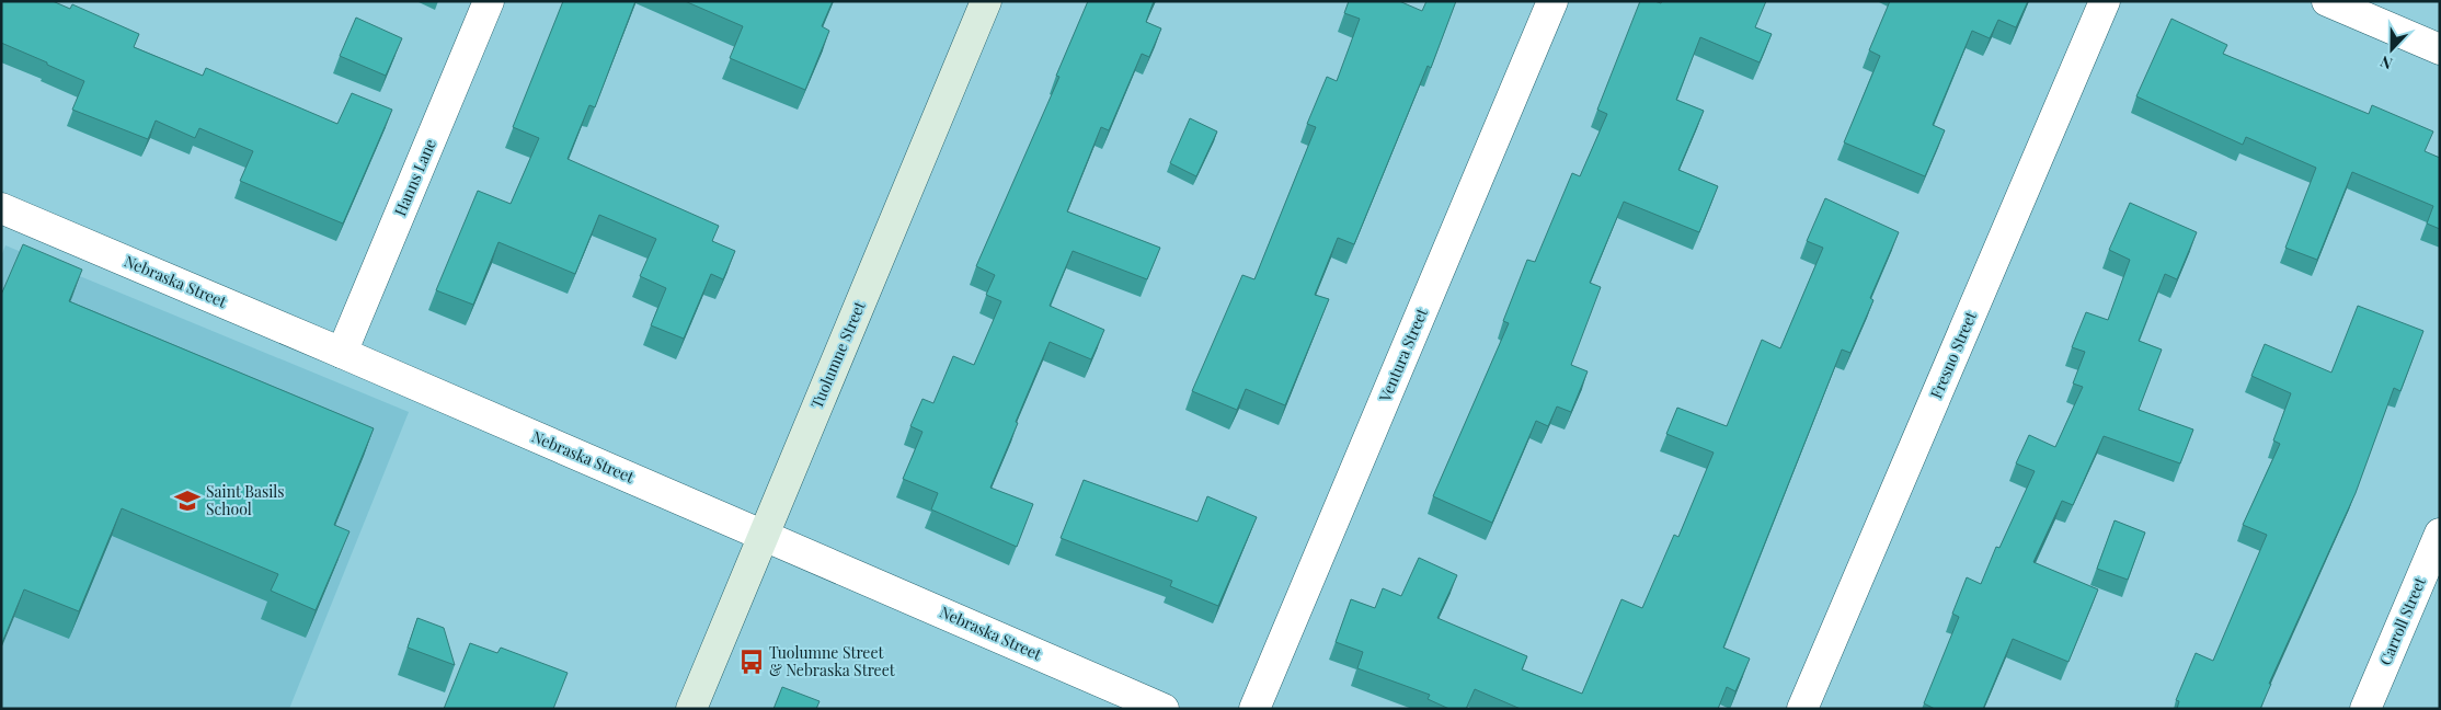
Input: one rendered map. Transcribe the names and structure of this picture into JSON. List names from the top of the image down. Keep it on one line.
{"streets":{"main road":["Tuolumne Street"],"street":["Hanns Lane","Nebraska Street","Ventura Street","Fresno Street","Carroll Street"]},"crossings":[["Hanns Lane","Nebraska Street"],["Nebraska Street","Tuolumne Street"]],"places":{"school or university":["Saint Basils School"],"bus stop":["Tuolumne Street & Nebraska Street"]},"north":"bottom"}
